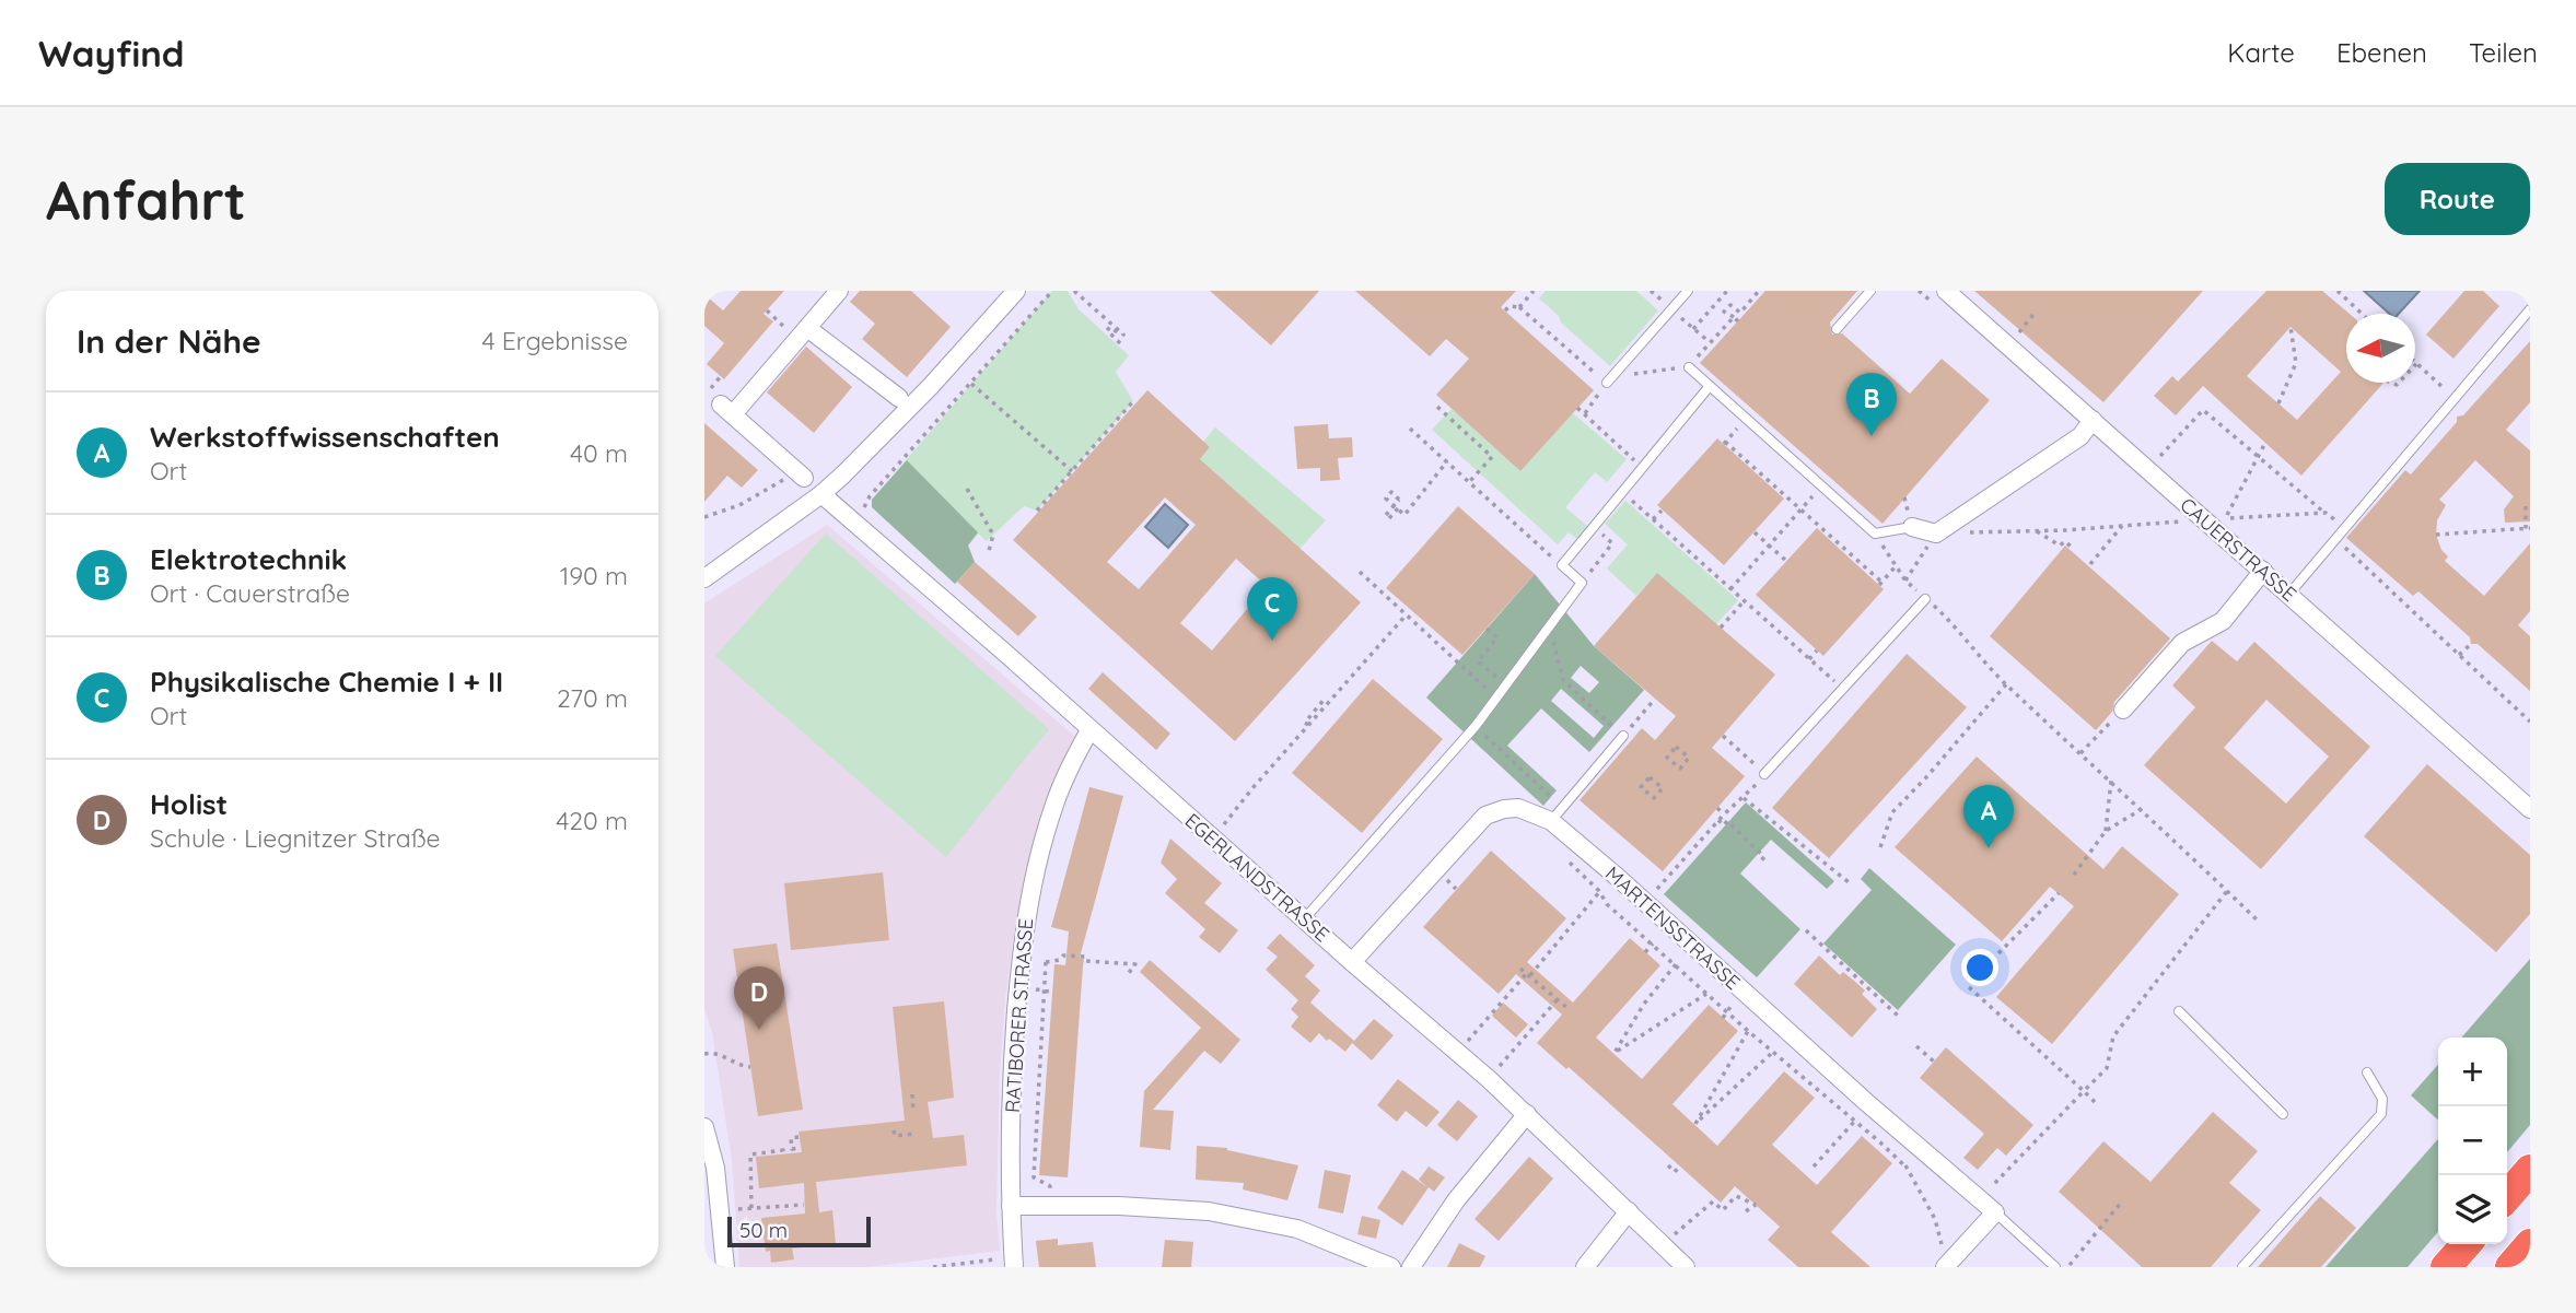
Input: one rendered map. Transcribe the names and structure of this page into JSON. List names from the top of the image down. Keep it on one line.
{"streets":{"street":["CAUERSTRASSE","EGERLANDSTRASSE","MARTENSSTRASSE","RATIBORER STRASSE"]},"crossings":[["EGERLANDSTRASSE","MARTENSSTRASSE"],["EGERLANDSTRASSE","RATIBORER STRASSE"]],"scale_bar":"50 m","north":"left","page":{"header":"Wayfind","nav":["Karte","Ebenen","Teilen"],"buttons":"Route","title":"Anfahrt","heading":["In der Nähe","4 Ergebnisse"],"pins":["B","C","A","D"],"list":[{"mark":"A","name":"Werkstoffwissenschaften","note":"Ort","value":"40 m"},{"mark":"B","name":"Elektrotechnik","note":"Ort · Cauerstraße","value":"190 m"},{"mark":"C","name":"Physikalische Chemie I + II","note":"Ort","value":"270 m"},{"mark":"D","name":"Holist","note":"Schule · Liegnitzer Straße","value":"420 m"}],"map_buttons":["+","−"],"scale":"50 m"}}
